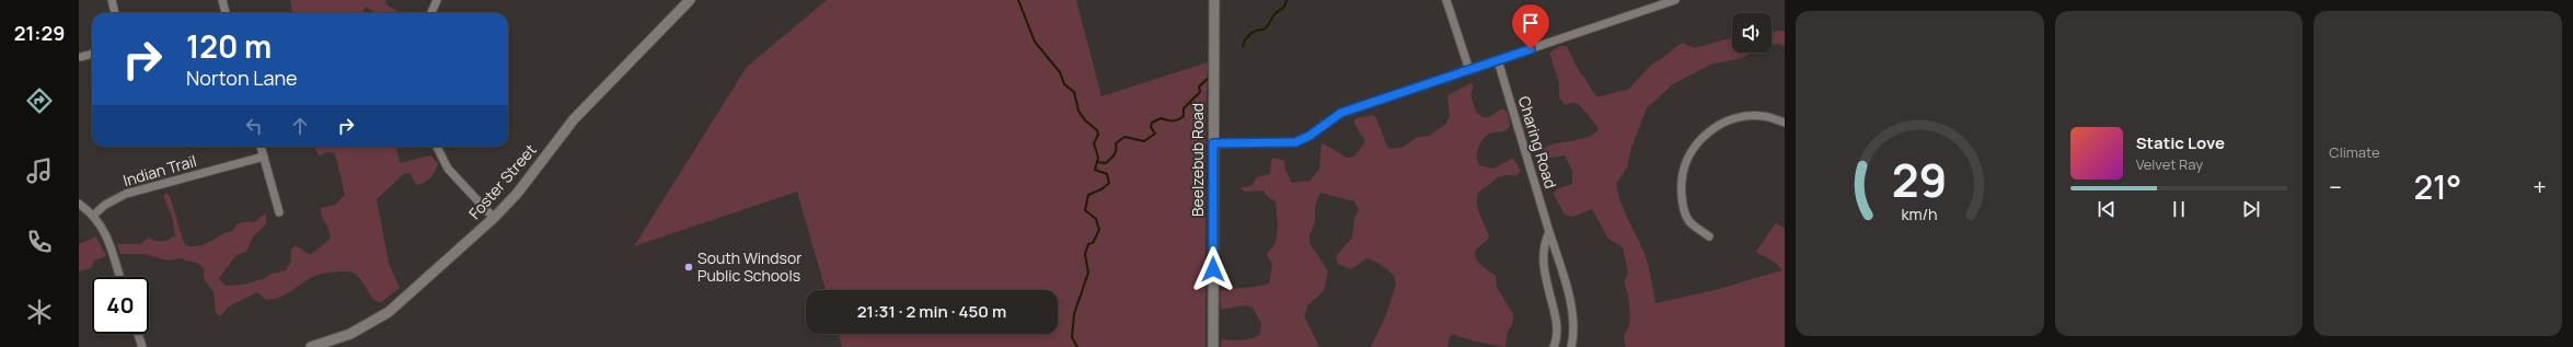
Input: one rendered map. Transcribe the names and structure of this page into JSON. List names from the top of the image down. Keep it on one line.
{"streets":{"street":["Charing Road","Beelzebub Road","Indian Trail","Foster Street"]},"places":["South Windsor Public Schools"],"page":{"tabs":"21:29","tile":"Climate","turn":["120 m","Norton Lane"],"song":["Static Love","Velvet Ray"],"heat":["−","21°","+"],"limit":"40","trip":"21:31 · 2 min · 450 m","gauge":["29","km/h"]}}
